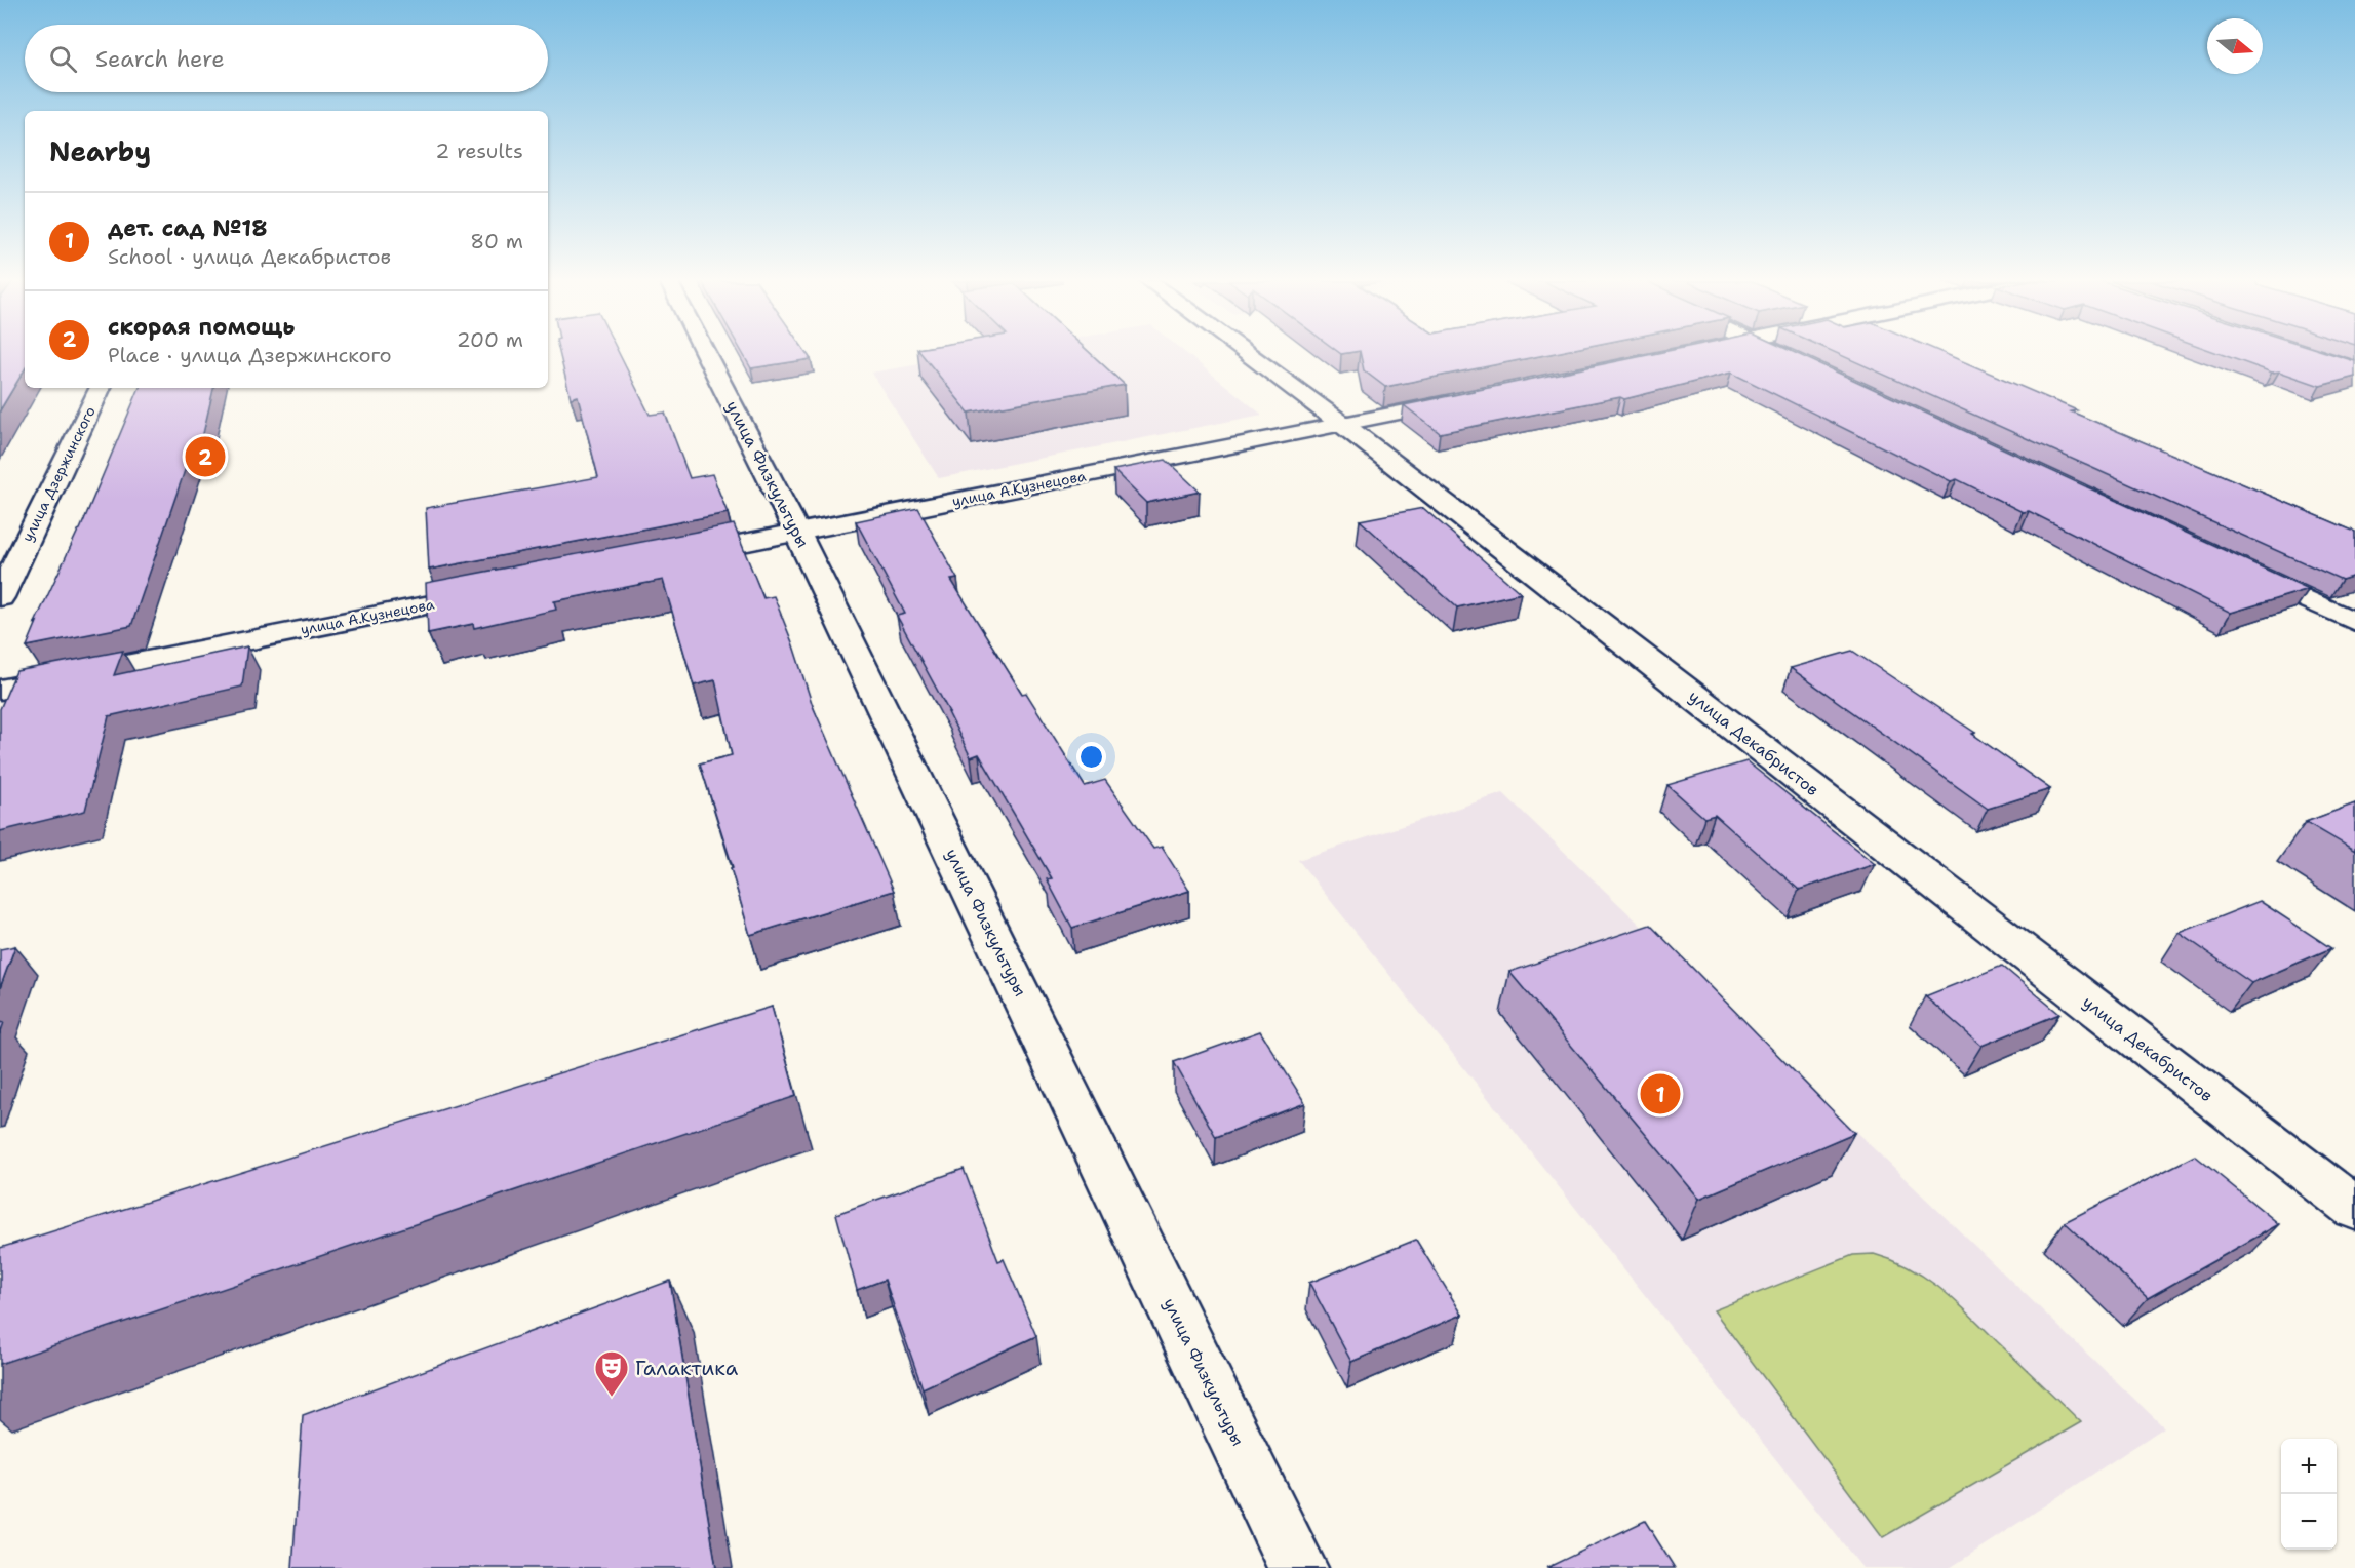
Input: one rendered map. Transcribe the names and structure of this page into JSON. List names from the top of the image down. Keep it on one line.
{"streets":{"main road":["улица Дзержинского","улица Физкультуры","улица А.Кузнецова","улица Декабристов"]},"crossings":[["улица Физкультуры","улица А.Кузнецова"],["улица А.Кузнецова","улица Декабристов"]],"places":{"theatre":["Галактика"]},"north":"right","page":{"search":"Search here","heading":["Nearby","2 results"],"list":[{"mark":"1","name":"дет. сад №18","note":"School · улица Декабристов","value":"80 m"},{"mark":"2","name":"скорая помощь","note":"Place · улица Дзержинского","value":"200 m"}],"pins":["2","1"],"map_buttons":["+","−"]}}
